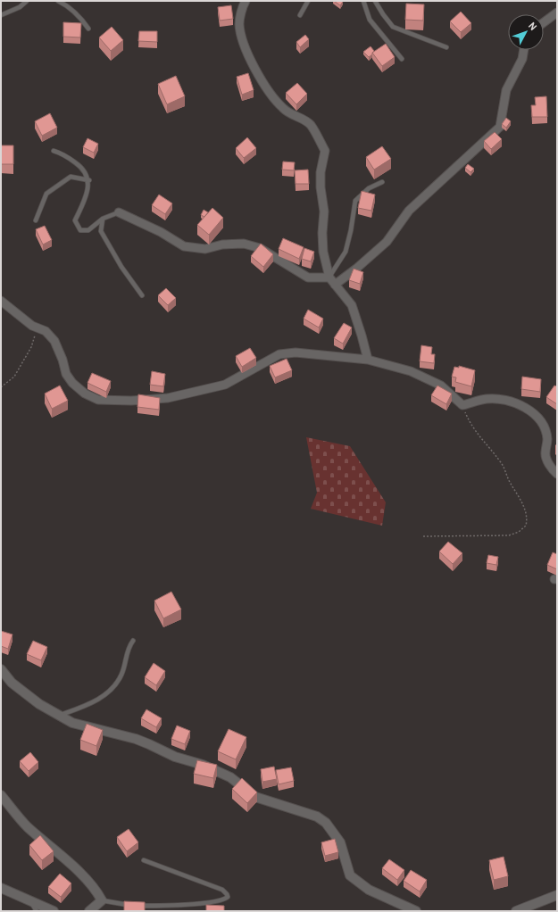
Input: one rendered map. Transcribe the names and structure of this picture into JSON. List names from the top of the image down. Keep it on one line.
{"north":"top right"}
